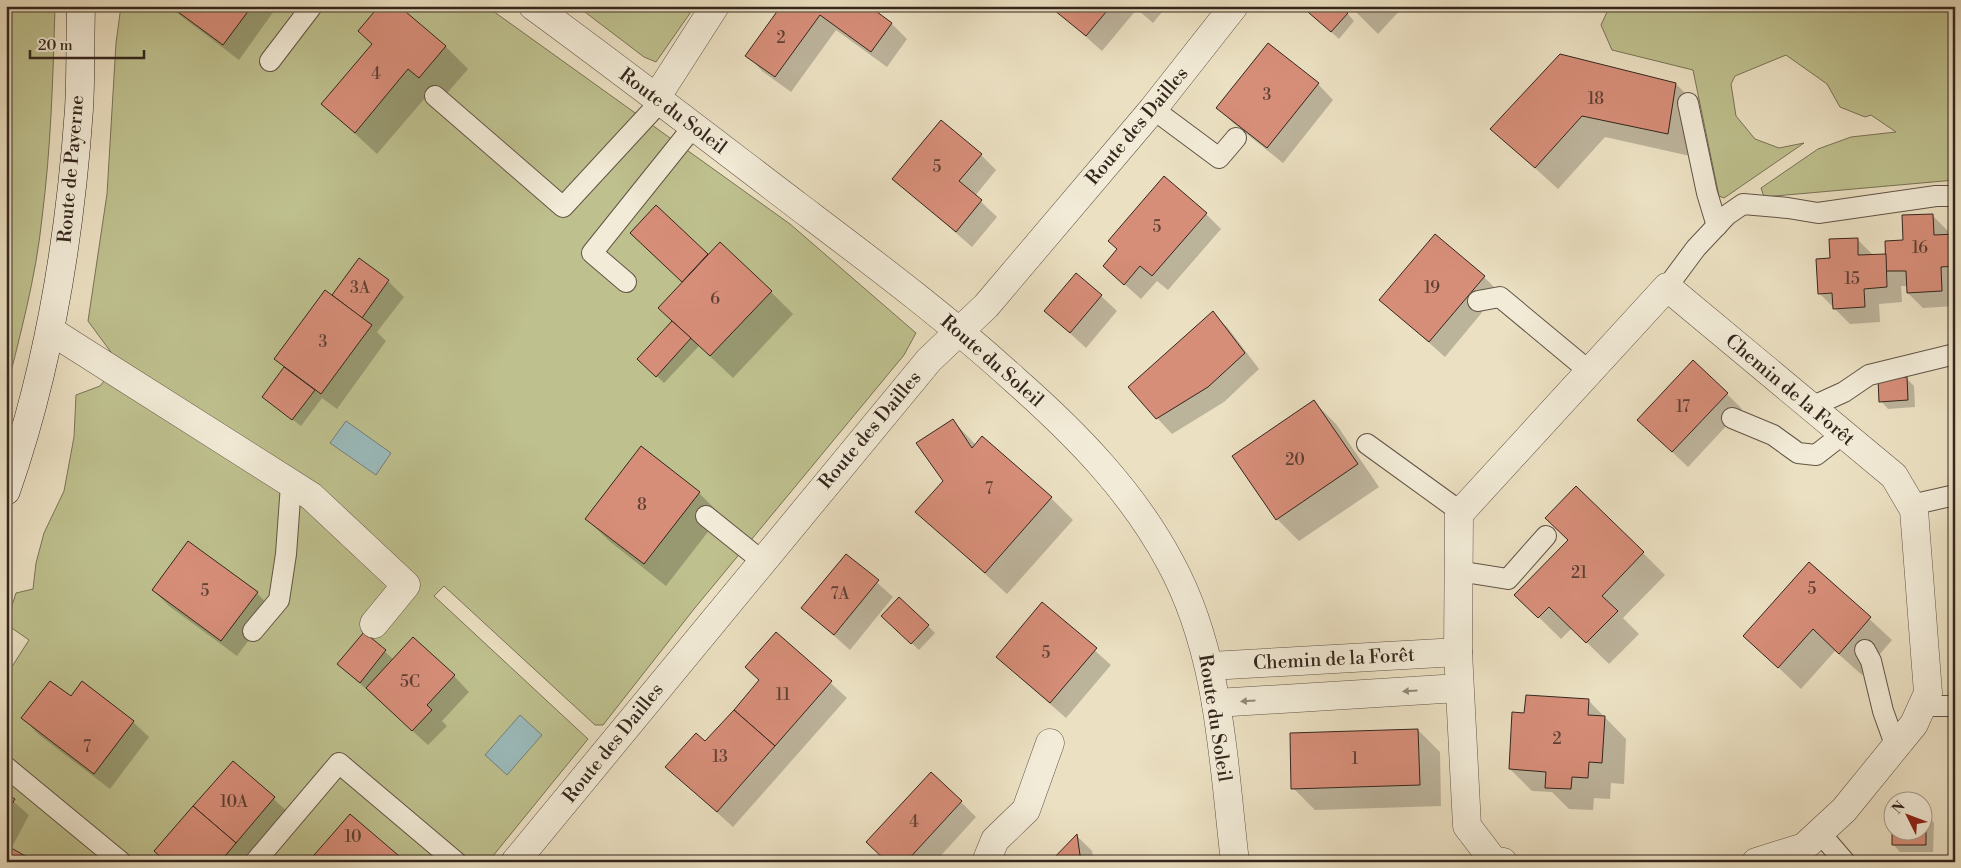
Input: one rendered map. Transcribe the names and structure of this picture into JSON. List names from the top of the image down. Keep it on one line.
{"streets":{"street":["Route du Soleil","Route des Dailles","Route de Payerne","Chemin de la Forêt"]},"crossings":[["Route du Soleil","Route des Dailles"],["Route du Soleil","Chemin de la Forêt"]],"house_numbers":["2","4","3","18","5","5","16","15","3A","19","6","3","17","20","7","8","21","5","5","7A","5","5C","11","2","7","13","1","10A","4","10"],"scale_bar":"20 m","north":"top left"}
